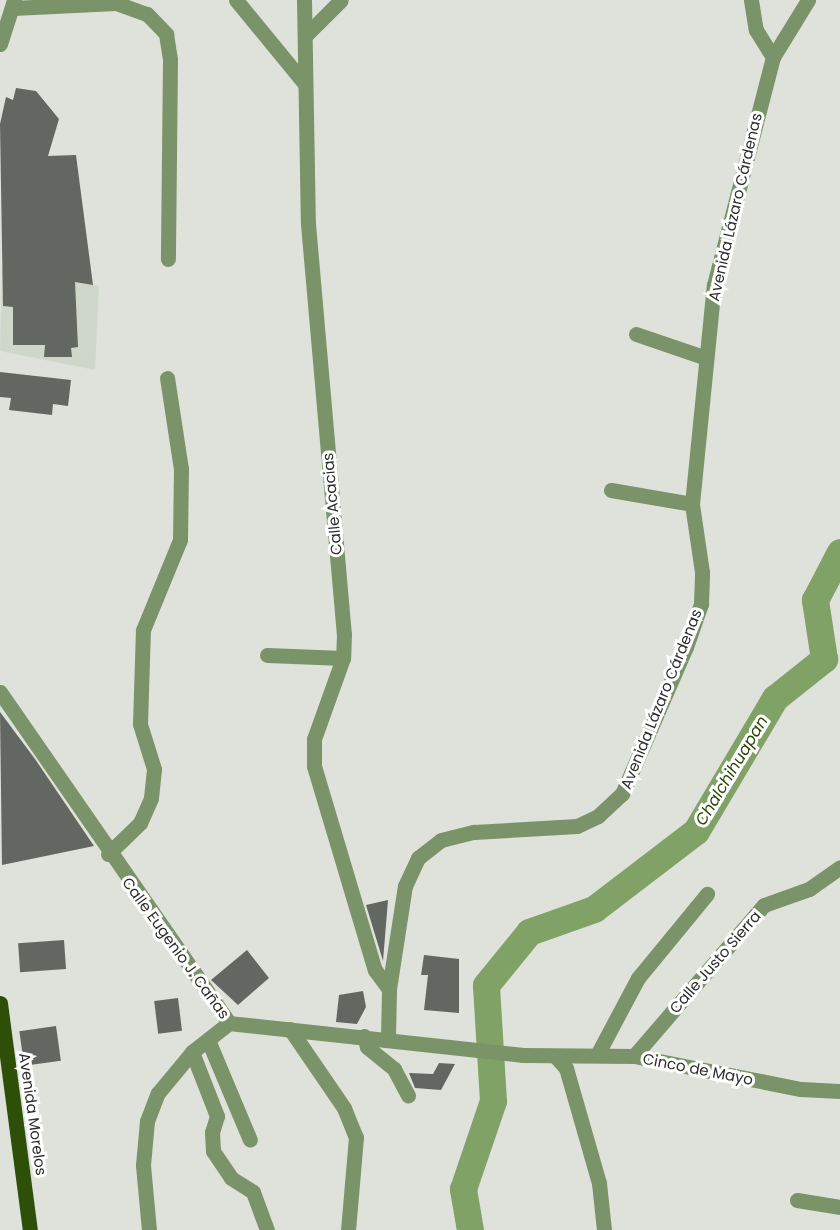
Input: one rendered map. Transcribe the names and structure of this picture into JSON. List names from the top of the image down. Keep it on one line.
{"streets":{"main road":["Avenida Morelos"],"street":["Avenida Lázaro Cárdenas","Calle Acacias","Calle Eugenio J. Cañas","Calle Justo Sierra","Cinco de Mayo"]},"crossings":[["Avenida Lázaro Cárdenas","Calle Acacias"],["Avenida Lázaro Cárdenas","Calle Eugenio J. Cañas"],["Calle Eugenio J. Cañas","Cinco de Mayo"],["Calle Justo Sierra","Cinco de Mayo"]],"water":["Chalchihuapan"]}
